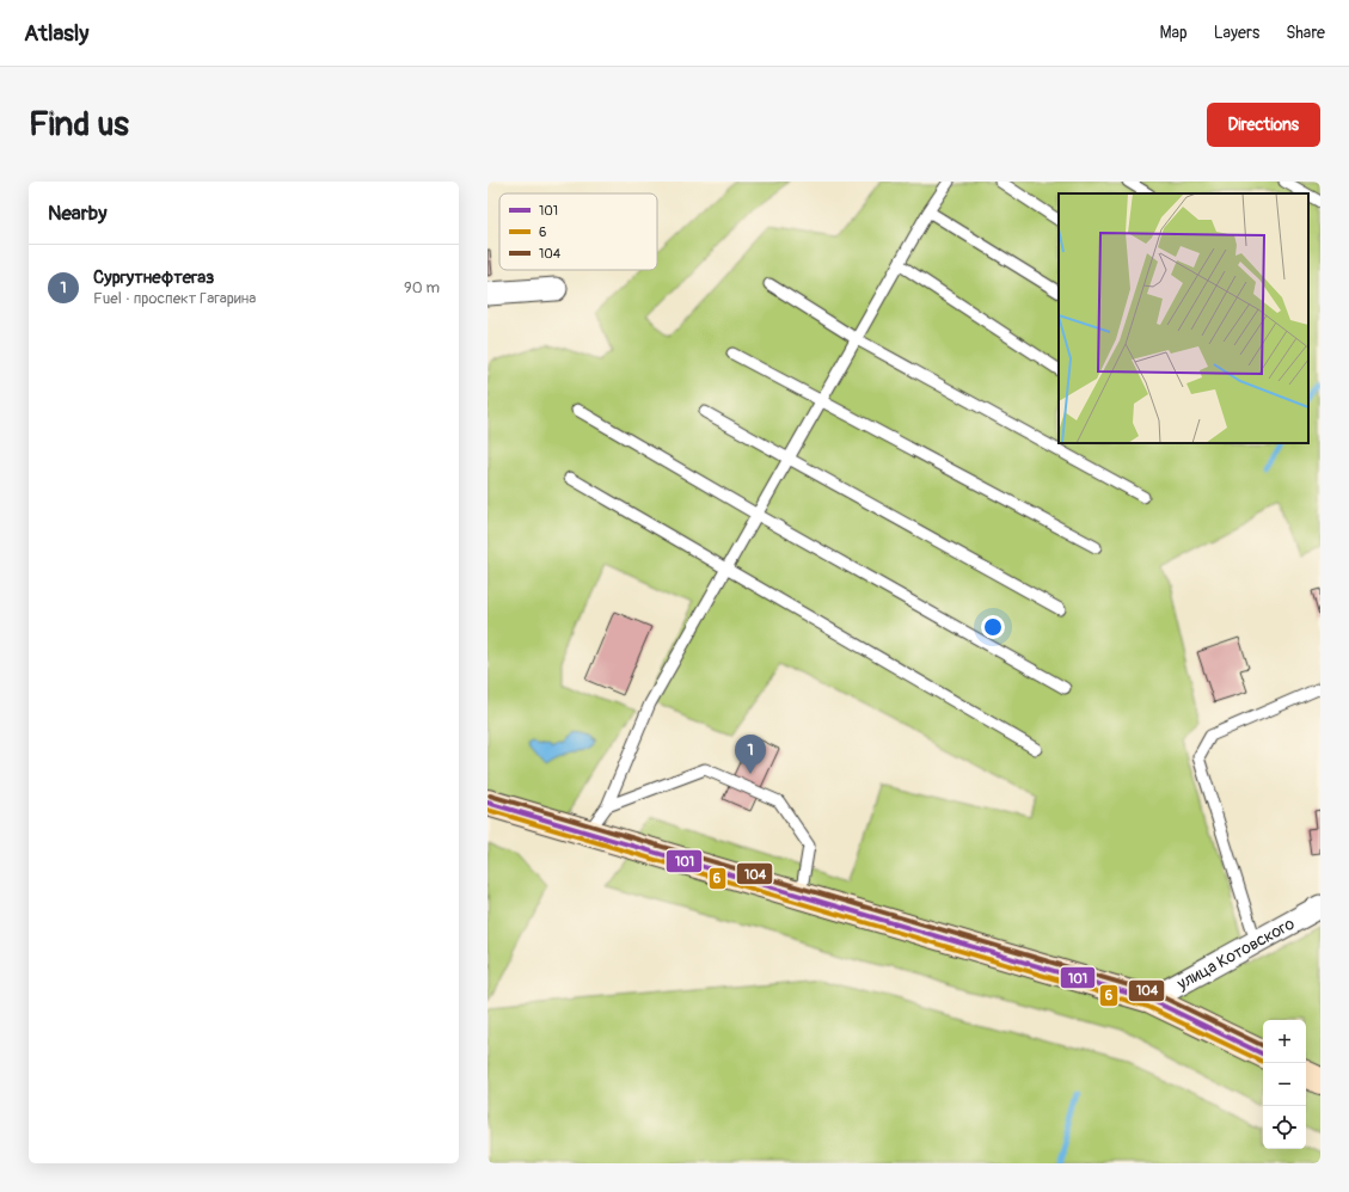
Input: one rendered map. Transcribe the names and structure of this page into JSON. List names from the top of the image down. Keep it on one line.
{"streets":{"street":["улица Котовского"]},"lines":["transit line 104","transit line 101","transit line 6"],"legend":["101","6","104"],"page":{"header":"Atlasly","nav":["Map","Layers","Share"],"buttons":"Directions","title":"Find us","heading":"Nearby","list":[{"mark":"1","name":"Сургутнефтегаз","note":"Fuel · проспект Гагарина","value":"90 m"}],"pins":"1","map_buttons":["+","−"]}}
